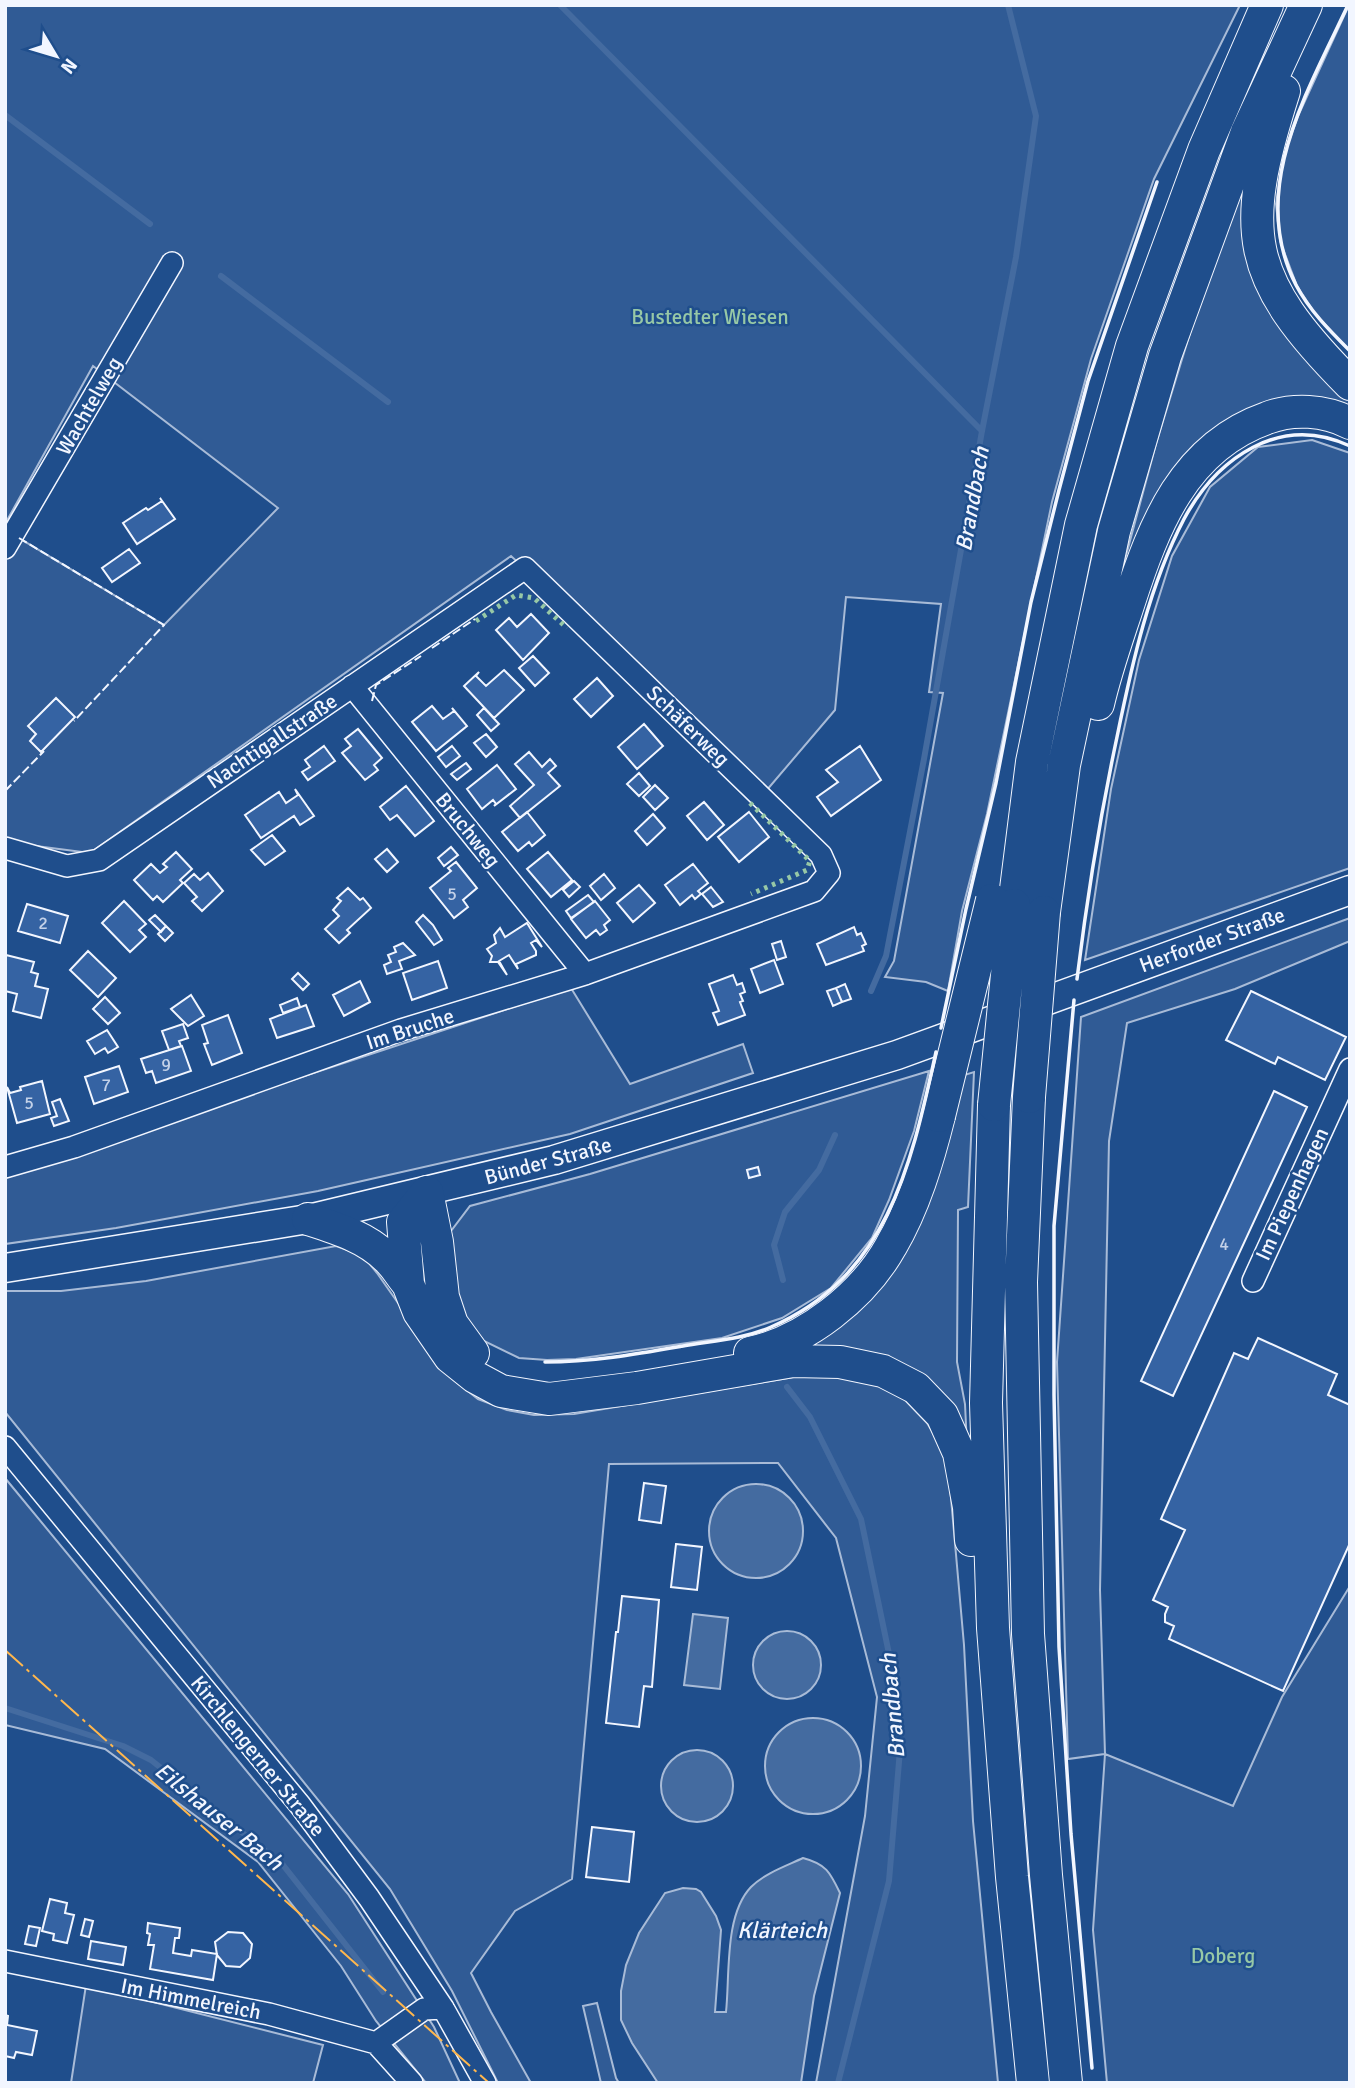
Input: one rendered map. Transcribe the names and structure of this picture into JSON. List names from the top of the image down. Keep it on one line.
{"streets":{"main road":["Herforder Straße","Bünder Straße"],"street":["Wachtelweg","Schäferweg","Nachtigallstraße","Bruchweg","Im Bruche","Im Piepenhagen","Kirchlengerner Straße","Im Himmelreich"]},"crossings":[["Schäferweg","Nachtigallstraße"],["Schäferweg","Im Bruche"],["Nachtigallstraße","Bruchweg"],["Bruchweg","Im Bruche"],["Herforder Straße","Bünder Straße"]],"water":["Brandbach","Eilshauser Bach","Klärteich"],"parks":["Bustedter Wiesen","Doberg"],"house_numbers":["5","2","9","7","5","4"],"north":"bottom right"}
